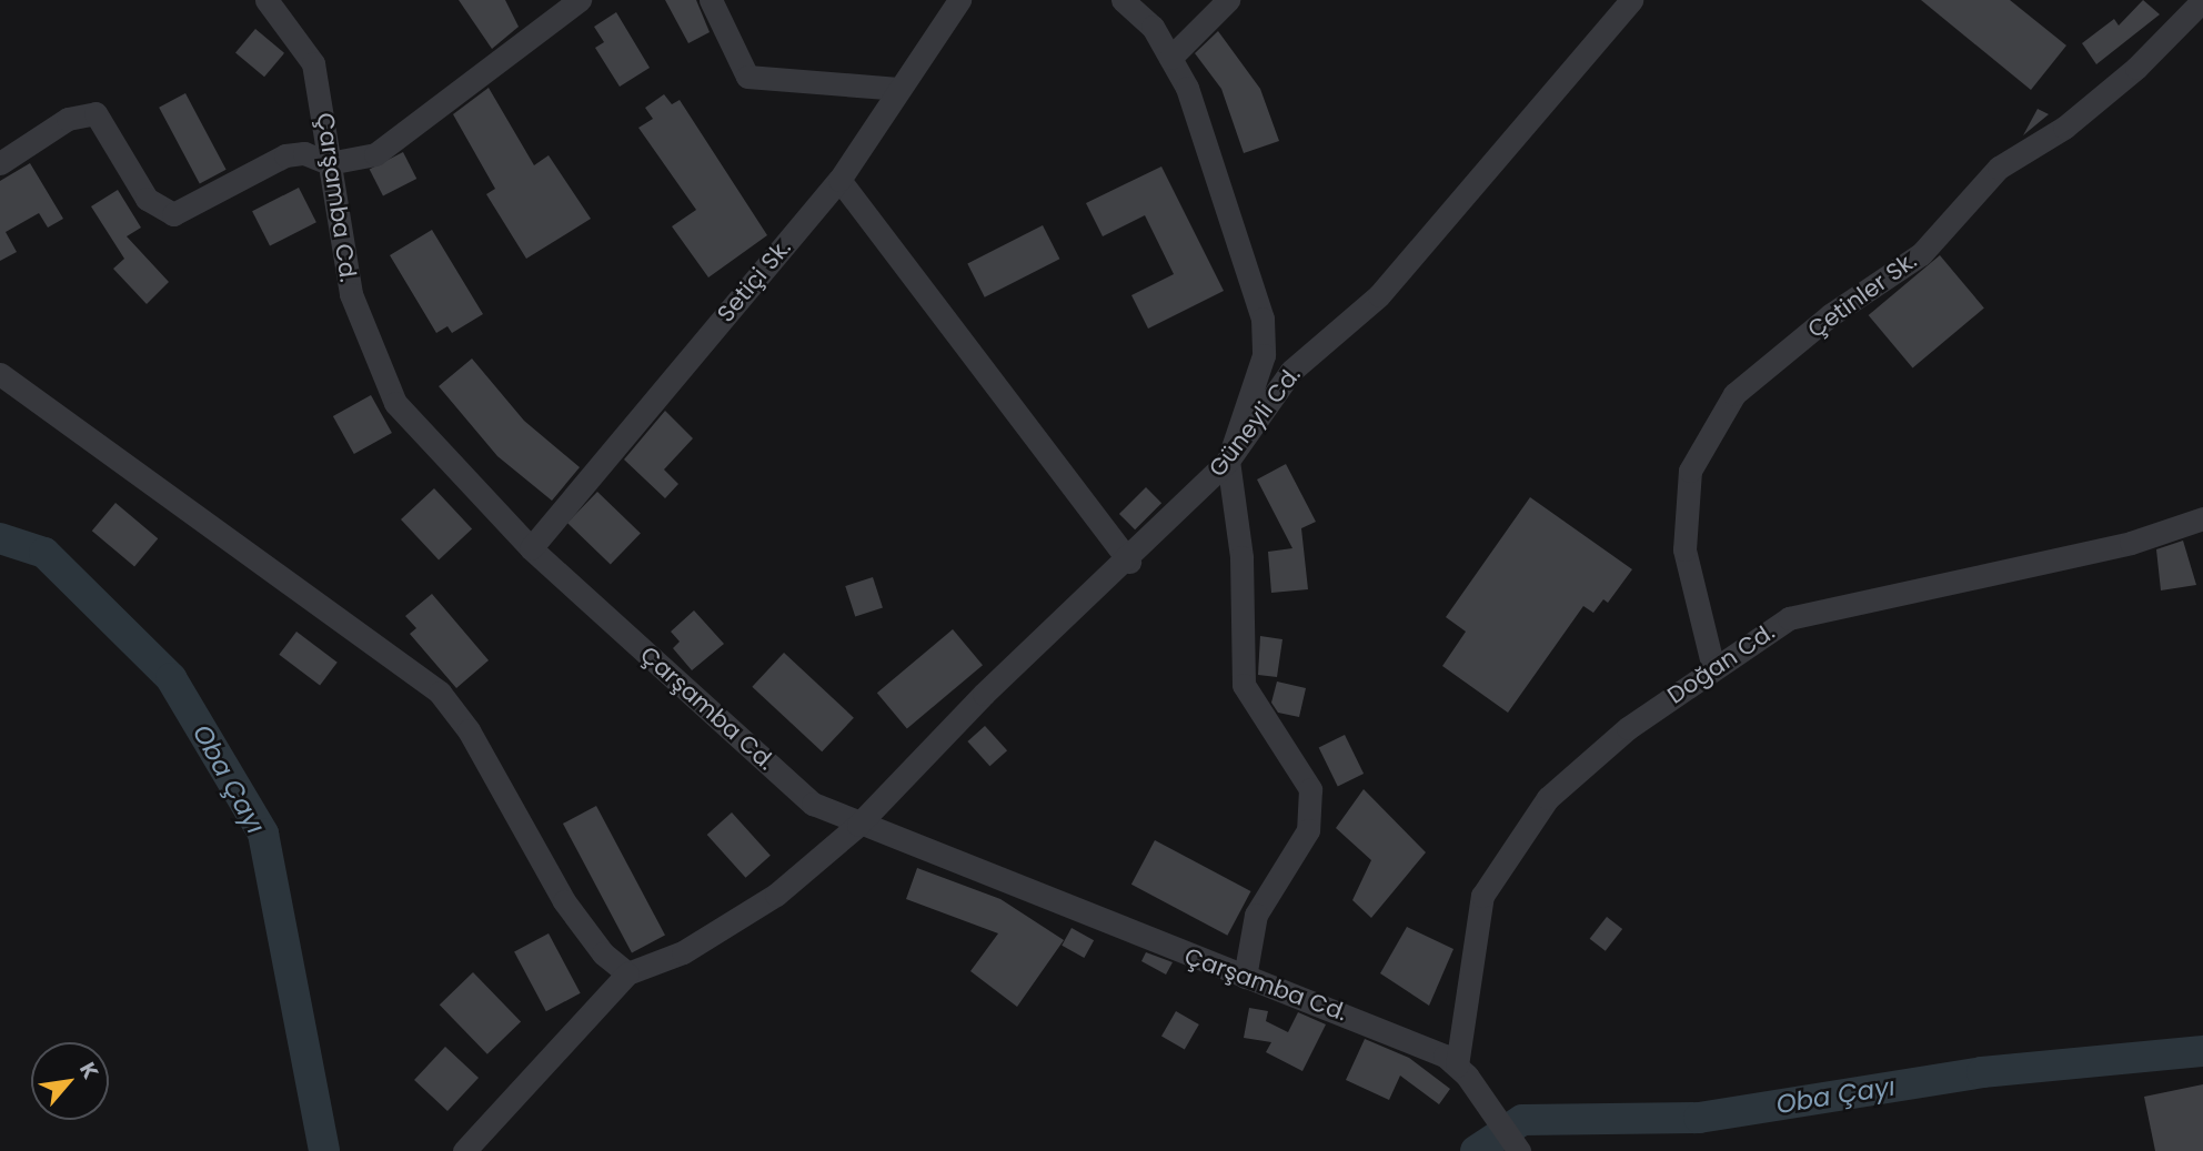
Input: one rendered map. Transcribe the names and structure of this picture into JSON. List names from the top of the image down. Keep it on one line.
{"streets":{"street":["Çarşamba Cd.","Setiçi Sk.","Çetinler Sk.","Güneyli Cd.","Doğan Cd."]},"crossings":[["Çarşamba Cd.","Setiçi Sk."],["Çarşamba Cd.","Güneyli Cd."],["Çarşamba Cd.","Doğan Cd."],["Çetinler Sk.","Doğan Cd."]],"water":["Oba Çayı"],"north":"top right"}
